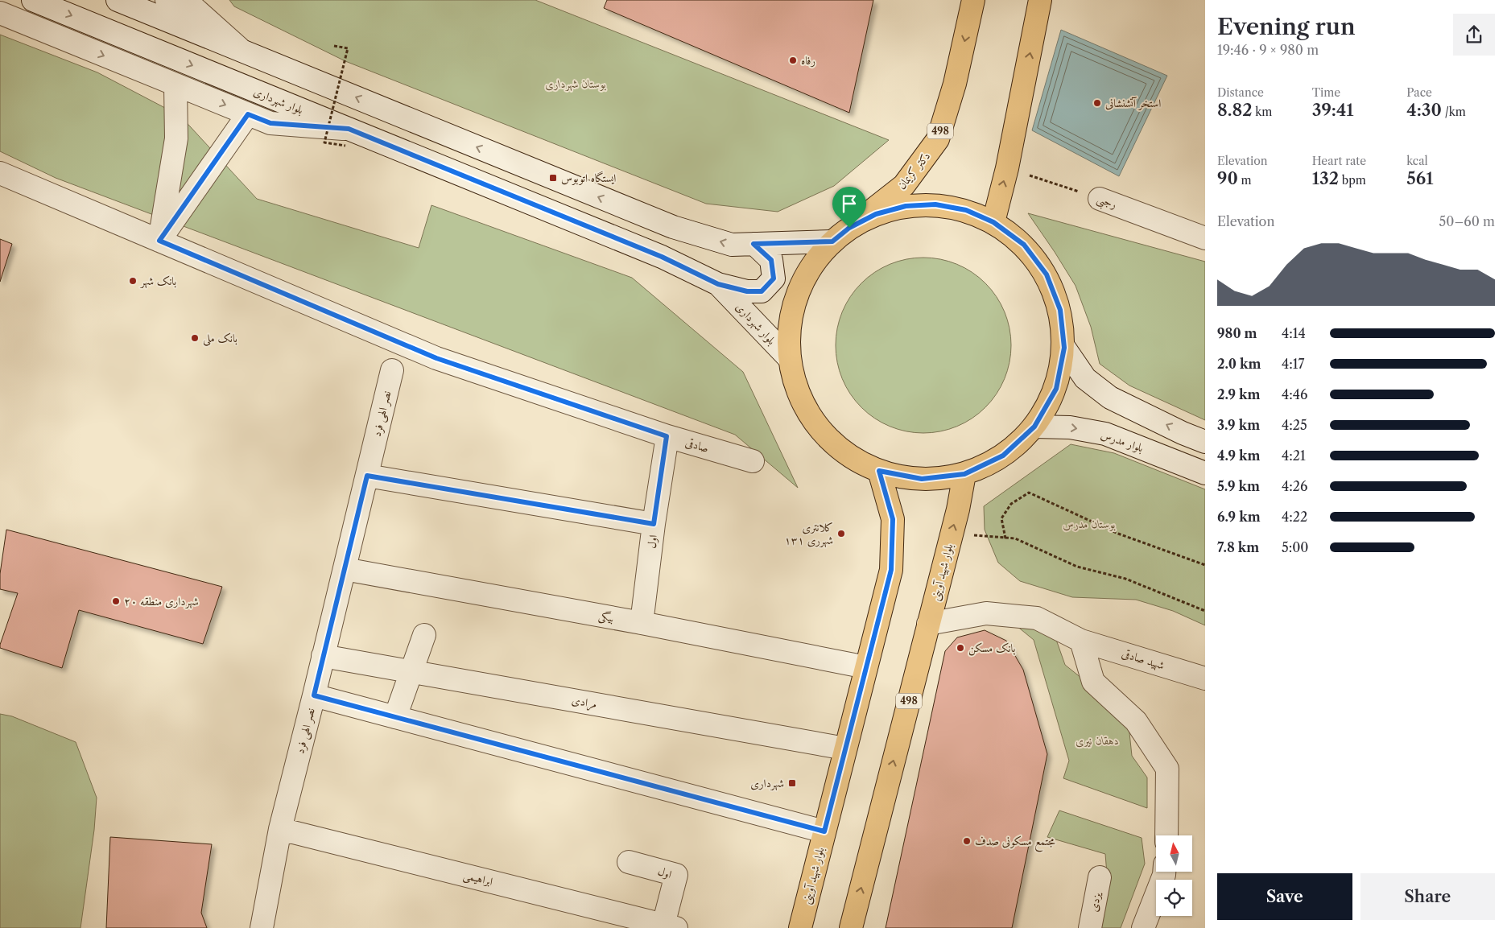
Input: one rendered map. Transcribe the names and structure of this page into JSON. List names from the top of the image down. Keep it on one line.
{"streets":{"main road":["498","دکتر کریمان","بلوار شهید آوینی"],"street":["بلوار شهرداری","رجبی","نصر الهی فرد","بلوار مدرس","صادقی","اول","بیگی","شهید صادقی","مرادی","ابراهیمی","یزدی"]},"crossings":[["نصر الهی فرد","بیگی"],["نصر الهی فرد","مرادی"],["نصر الهی فرد","ابراهیمی"],["صادقی","اول"],["اول","بیگی"],["اول","ابراهیمی"],["بلوار شهید آوینی","بیگی"],["بلوار شهید آوینی","شهید صادقی"],["بلوار شهید آوینی","مرادی"]],"parks":["بوستان شهرداری","بوستان مدرس","دهقان نیری"],"places":{"other":["رفاه","استخر آتشنشانی","بانک شهر","بانک ملی","کلانتری ۱۳۱ شهرری","شهرداری منطقه ۲۰","بانک مسکن","مجتمع مسکونی صدف"],"transit":["ایستگاه اتوبوس","شهرداری"]},"north":"top","page":{"heading":["Evening run","19:46 · 9 × 980 m"],"stats":[["Distance","8.82 km"],["Time","39:41"],["Pace","4:30 /km"],["Elevation","90 m"],["Heart rate","132 bpm"],["kcal","561"]],"chart":["Elevation","50–60 m"],"list":[{"name":"980 m","note":"4:14"},{"name":"2.0 km","note":"4:17"},{"name":"2.9 km","note":"4:46"},{"name":"3.9 km","note":"4:25"},{"name":"4.9 km","note":"4:21"},{"name":"5.9 km","note":"4:26"},{"name":"6.9 km","note":"4:22"},{"name":"7.8 km","note":"5:00"}],"buttons":["Save","Share"]}}
